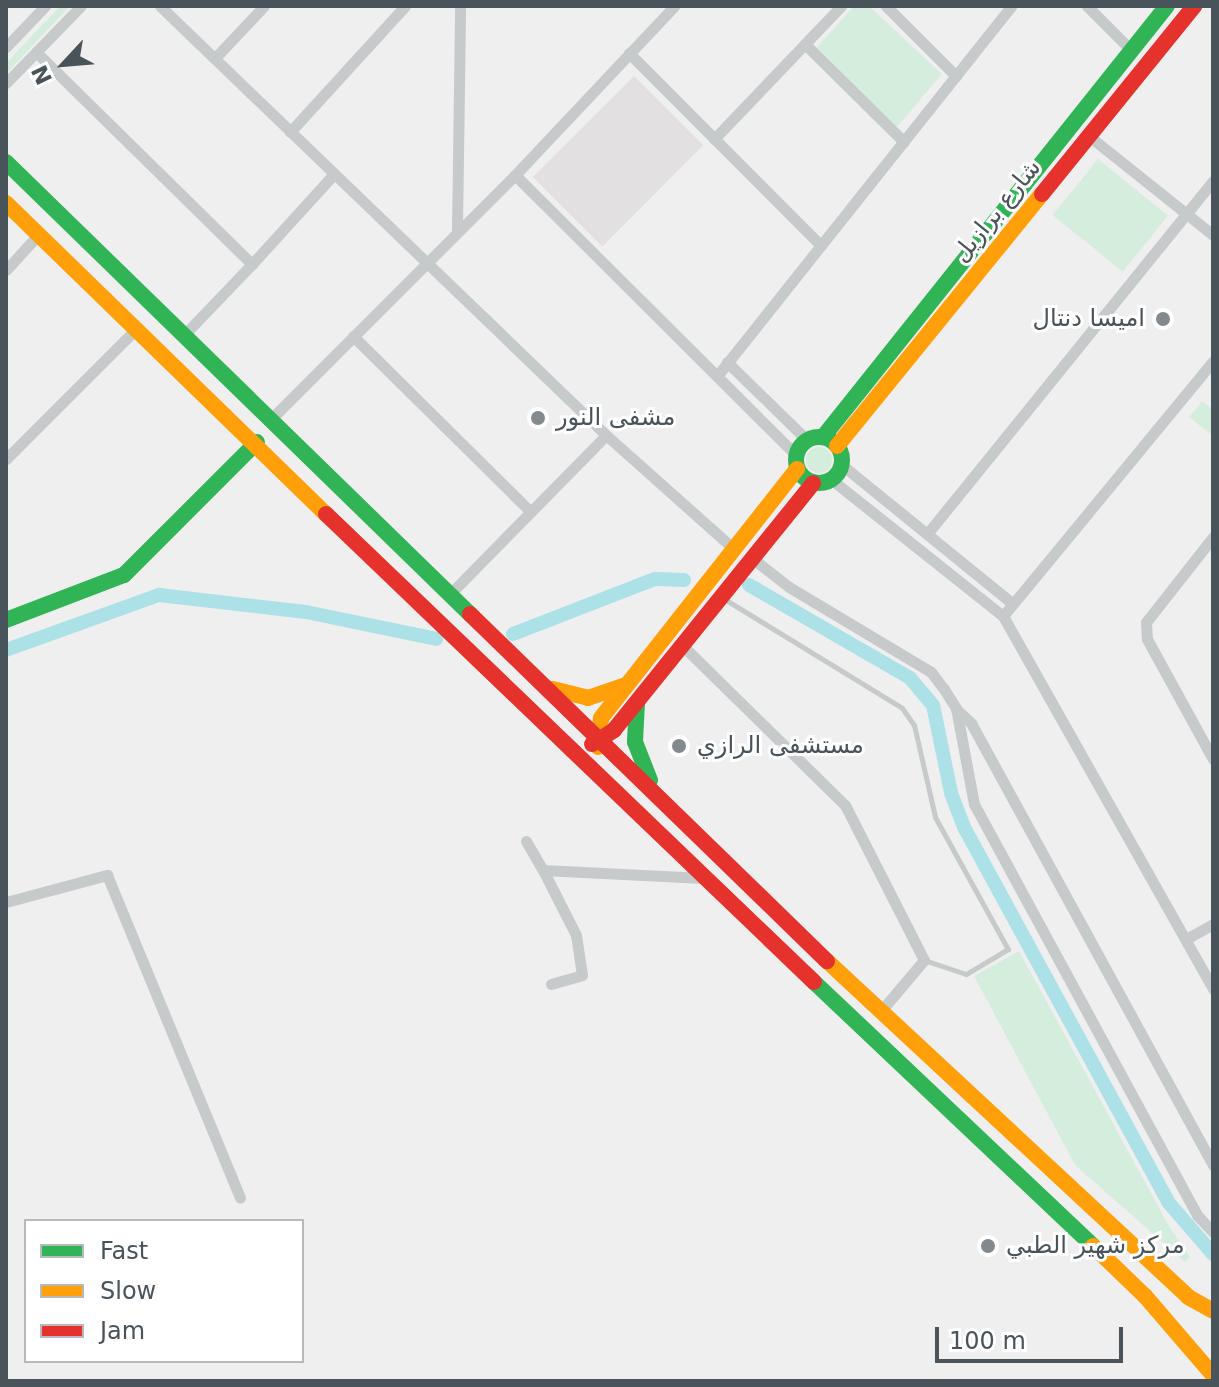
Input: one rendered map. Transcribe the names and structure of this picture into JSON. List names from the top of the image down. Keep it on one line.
{"streets":{"main road":["شارع برازيل"]},"places":["اميسا دنتال","مشفى النور","مستشفى الرازي","مركز شهير الطبي"],"legend":["Fast","Slow","Jam"],"scale_bar":"100 m","north":"bottom left"}
